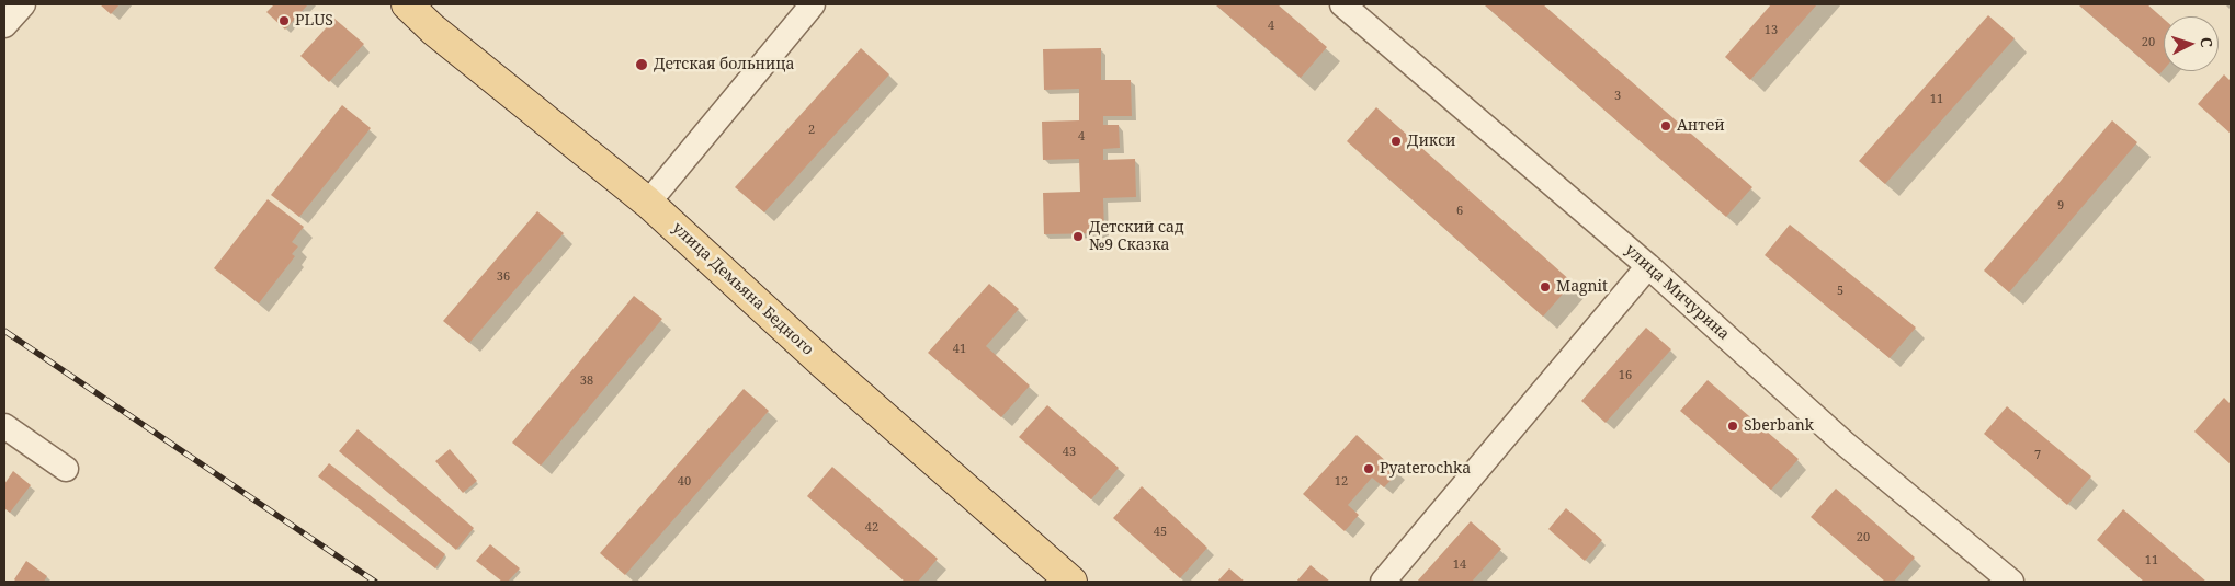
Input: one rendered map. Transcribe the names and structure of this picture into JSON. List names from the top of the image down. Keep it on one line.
{"streets":{"main road":["улица Демьяна Бедного"],"street":["улица Мичурина"]},"places":["PLUS","Детская больница","Антей","Дикси","Детский сад №9 Сказка","Magnit","Sberbank","Pyaterochka"],"house_numbers":["4","13","20","3","11","2","4","9","6","36","5","41","16","38","43","7","40","12","42","45","20","11","14"],"north":"right"}
